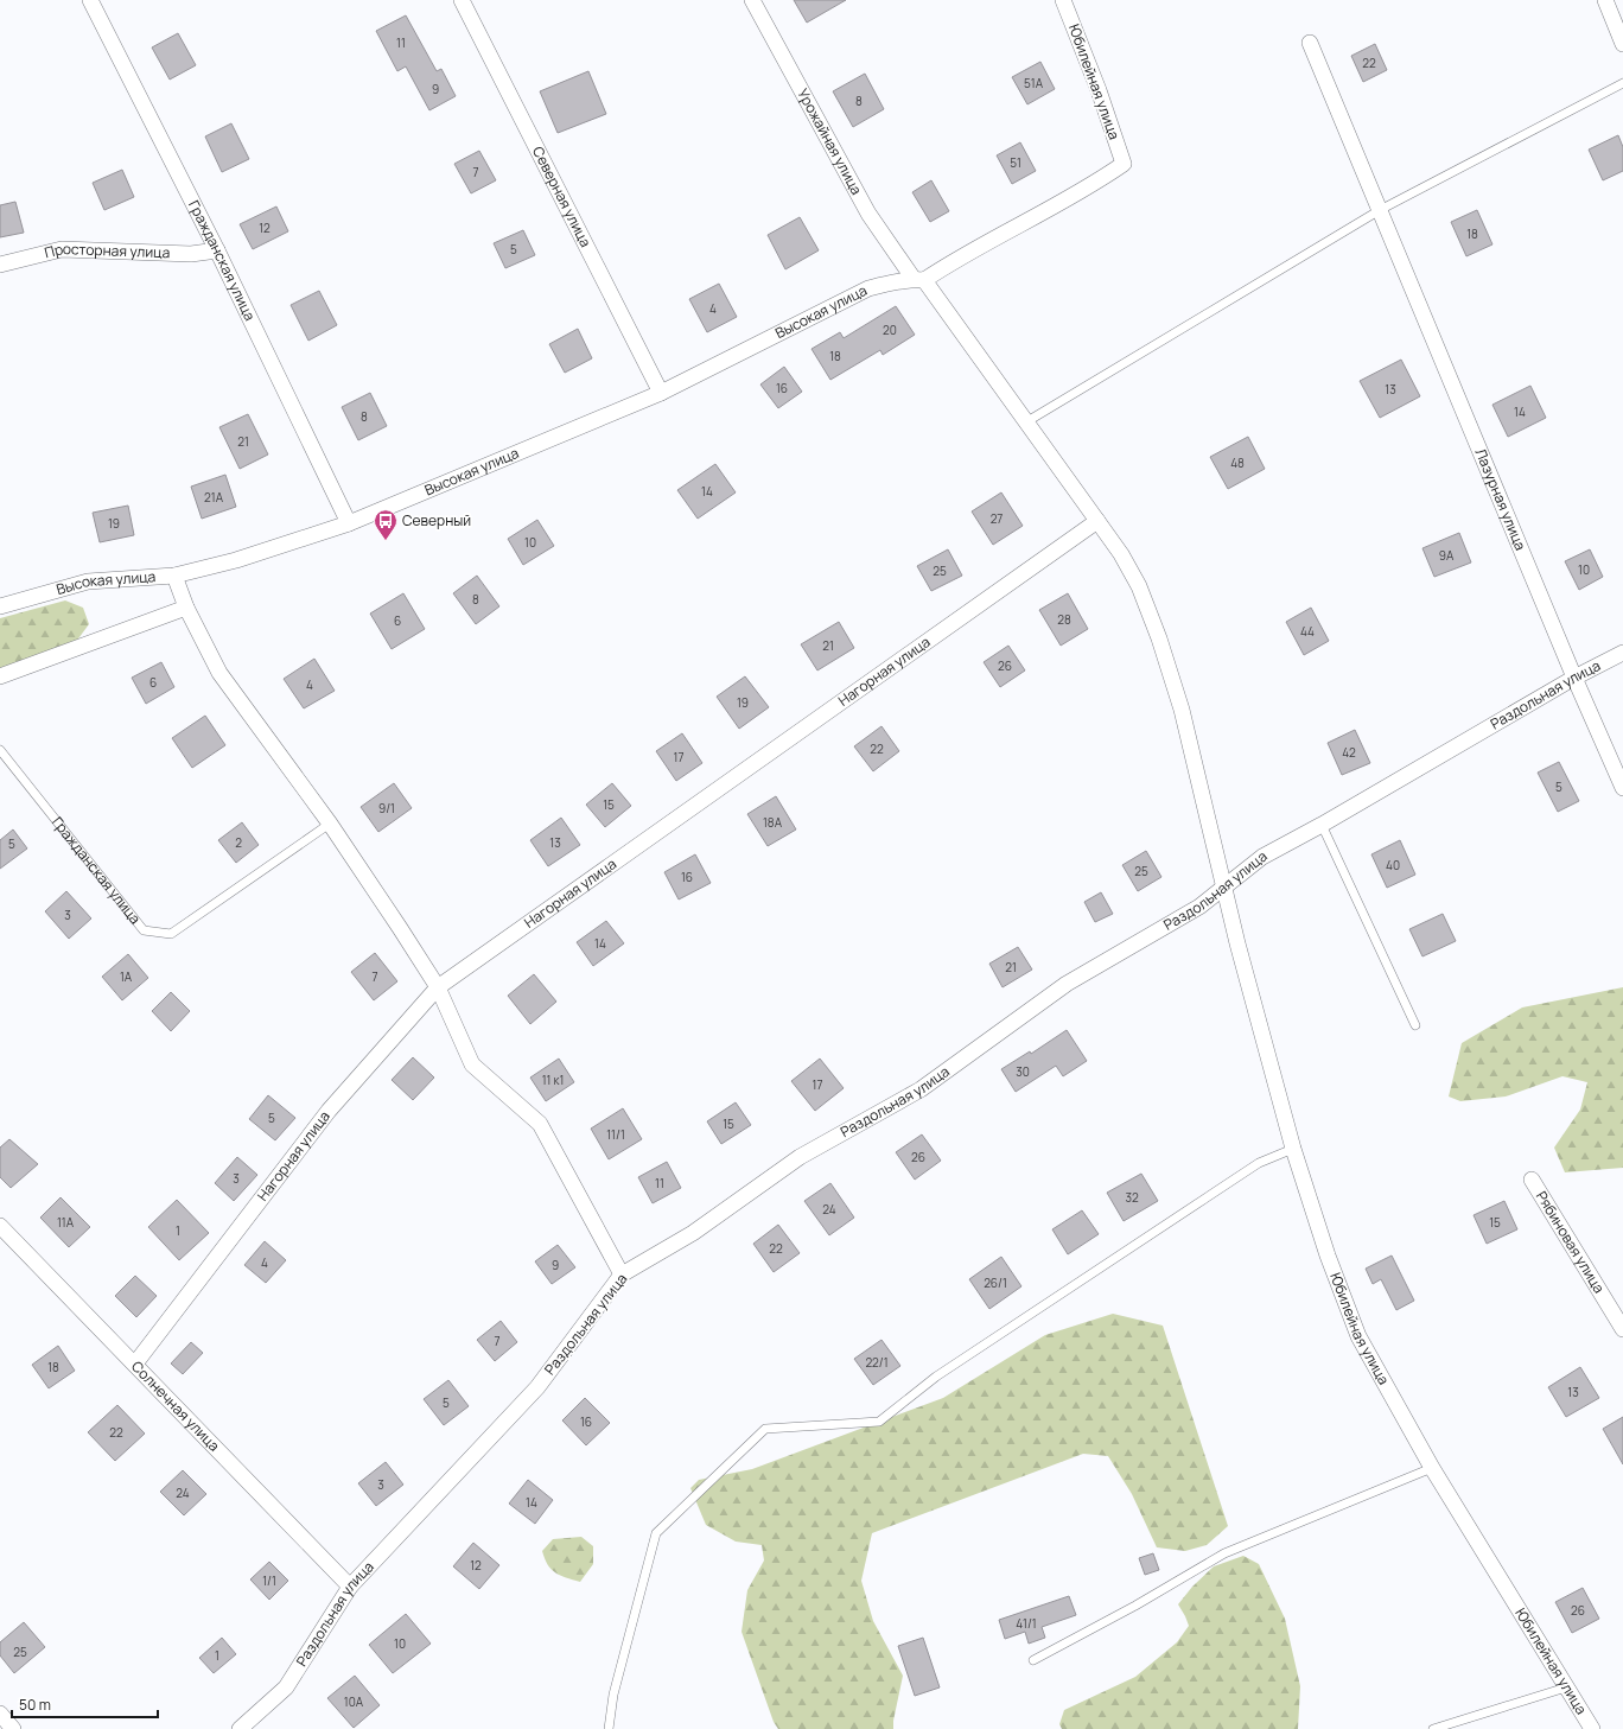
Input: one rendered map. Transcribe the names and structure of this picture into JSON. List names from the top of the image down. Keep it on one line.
{"streets":{"street":["Юбилейная улица","Урожайная улица","Северная улица","Просторная улица","Гражданская улица","Высокая улица","Лазурная улица","Нагорная улица","Раздольная улица","Рябиновая улица","Солнечная улица"]},"crossings":[["Юбилейная улица","Урожайная улица"],["Юбилейная улица","Высокая улица"],["Юбилейная улица","Нагорная улица"],["Юбилейная улица","Раздольная улица"],["Урожайная улица","Высокая улица"],["Урожайная улица","Нагорная улица"],["Северная улица","Высокая улица"],["Просторная улица","Гражданская улица"],["Гражданская улица","Высокая улица"],["Лазурная улица","Раздольная улица"],["Нагорная улица","Солнечная улица"],["Раздольная улица","Солнечная улица"]],"places":{"bus stop":["Северный"]},"house_numbers":["11","22","51А","9","8","51","7","12","18","5","4","20","18","16","13","14","8","21","48","14","21А","27","19","10","9А","10","25","8","28","6","44","21","26","6","4","19","22","42","17","5","15","9/1","18А","2","13","5","40","25","16","3","14","21","1А","7","30","11 к1","17","5","15","11/1","26","3","11","32","24","11А","15","1","22","4","9","26/1","7","22/1","18","13","5","16","22","3","24","14","12","1/1","26","41/1","10","25","1","10А"],"scale_bar":"50 m"}
